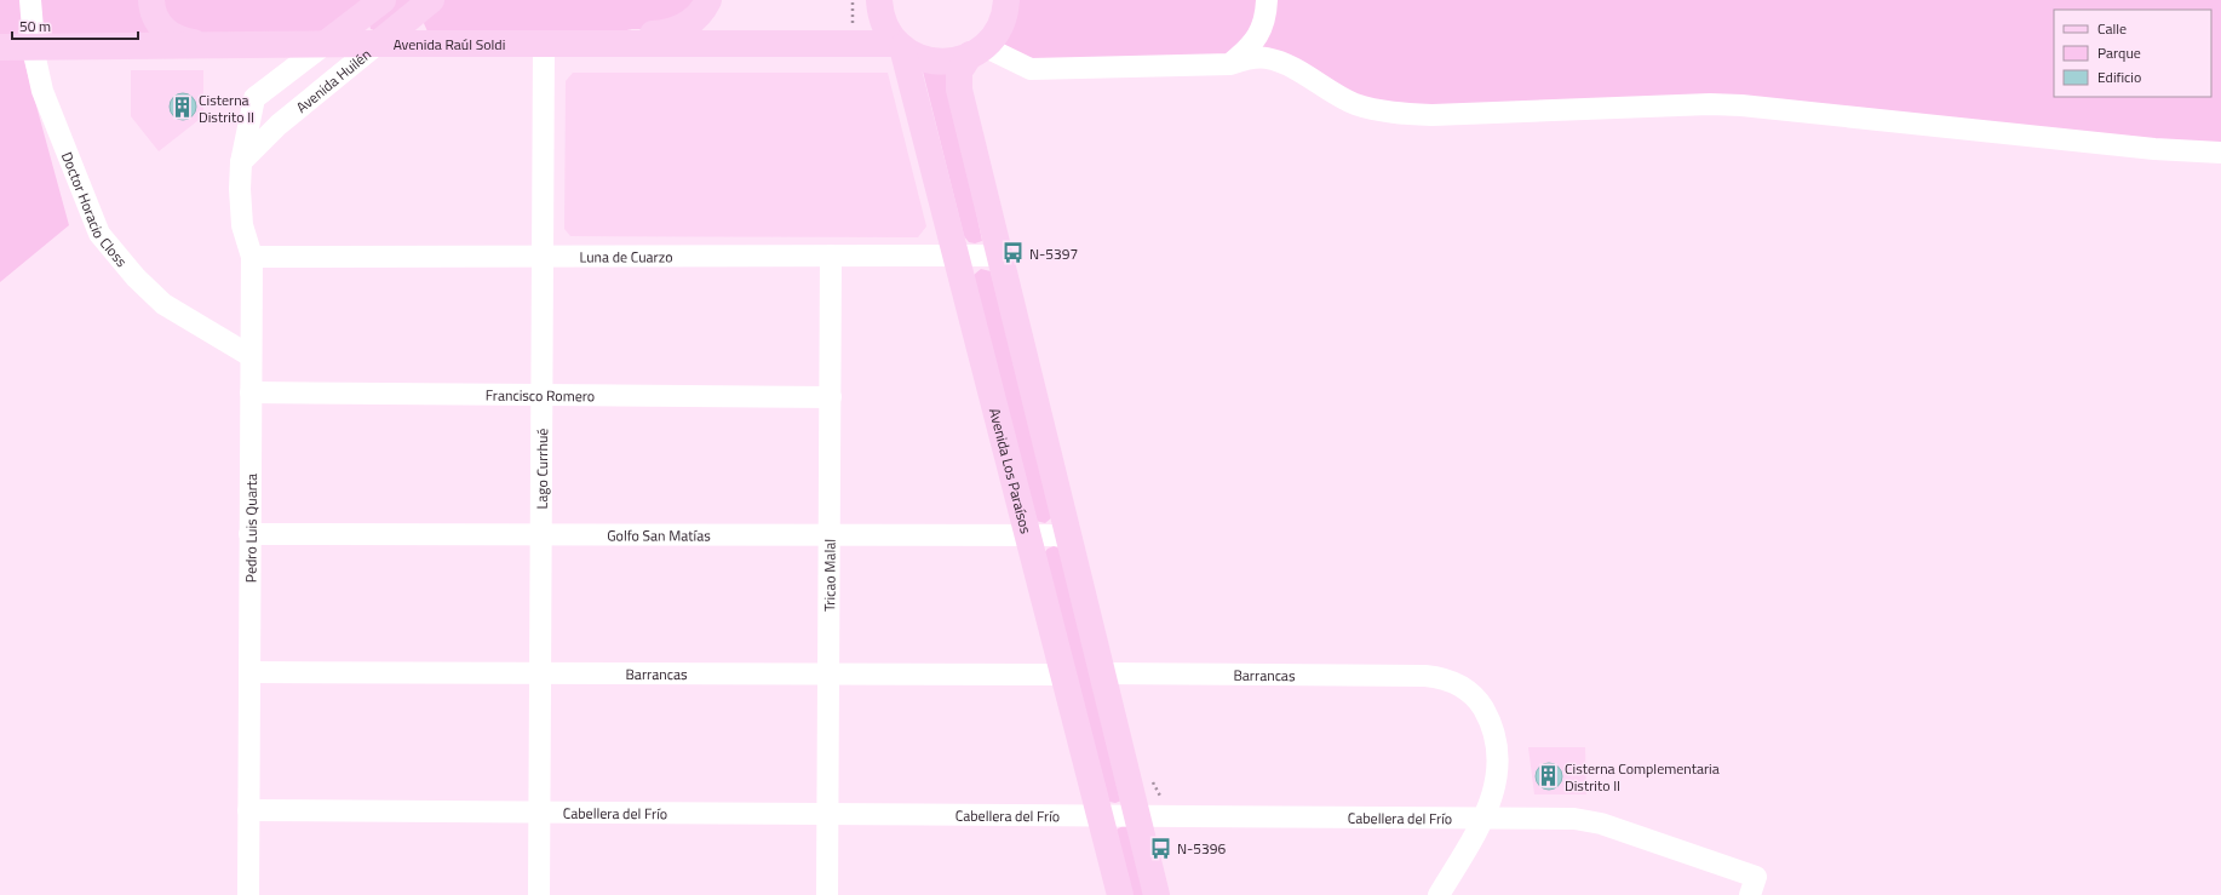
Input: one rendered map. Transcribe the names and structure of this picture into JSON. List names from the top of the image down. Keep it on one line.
{"streets":{"main road":["Avenida Raúl Soldi","Avenida Huilén","Avenida Los Paraísos"],"street":["Doctor Horacio Closs","Luna de Cuarzo","Francisco Romero","Lago Currhué","Pedro Luis Quarta","Golfo San Matías","Tricao Malal","Barrancas","Cabellera del Frío"]},"crossings":[["Avenida Raúl Soldi","Avenida Huilén"],["Avenida Raúl Soldi","Doctor Horacio Closs"],["Avenida Raúl Soldi","Lago Currhué"],["Avenida Raúl Soldi","Avenida Los Paraísos"],["Avenida Raúl Soldi","Pedro Luis Quarta"],["Avenida Huilén","Pedro Luis Quarta"],["Doctor Horacio Closs","Pedro Luis Quarta"],["Luna de Cuarzo","Lago Currhué"],["Luna de Cuarzo","Avenida Los Paraísos"],["Luna de Cuarzo","Pedro Luis Quarta"],["Luna de Cuarzo","Tricao Malal"],["Francisco Romero","Lago Currhué"],["Francisco Romero","Pedro Luis Quarta"],["Francisco Romero","Tricao Malal"],["Lago Currhué","Golfo San Matías"],["Lago Currhué","Barrancas"],["Lago Currhué","Cabellera del Frío"],["Avenida Los Paraísos","Golfo San Matías"],["Avenida Los Paraísos","Barrancas"],["Avenida Los Paraísos","Cabellera del Frío"],["Pedro Luis Quarta","Golfo San Matías"],["Pedro Luis Quarta","Barrancas"],["Pedro Luis Quarta","Cabellera del Frío"],["Golfo San Matías","Tricao Malal"],["Tricao Malal","Barrancas"],["Tricao Malal","Cabellera del Frío"],["Barrancas","Cabellera del Frío"]],"places":{"building":["Cisterna Distrito II","Cisterna Complementaria Distrito II"],"bus stop":["N-5397","N-5396"]},"legend":["Calle","Parque","Edificio"],"scale_bar":"50 m"}
